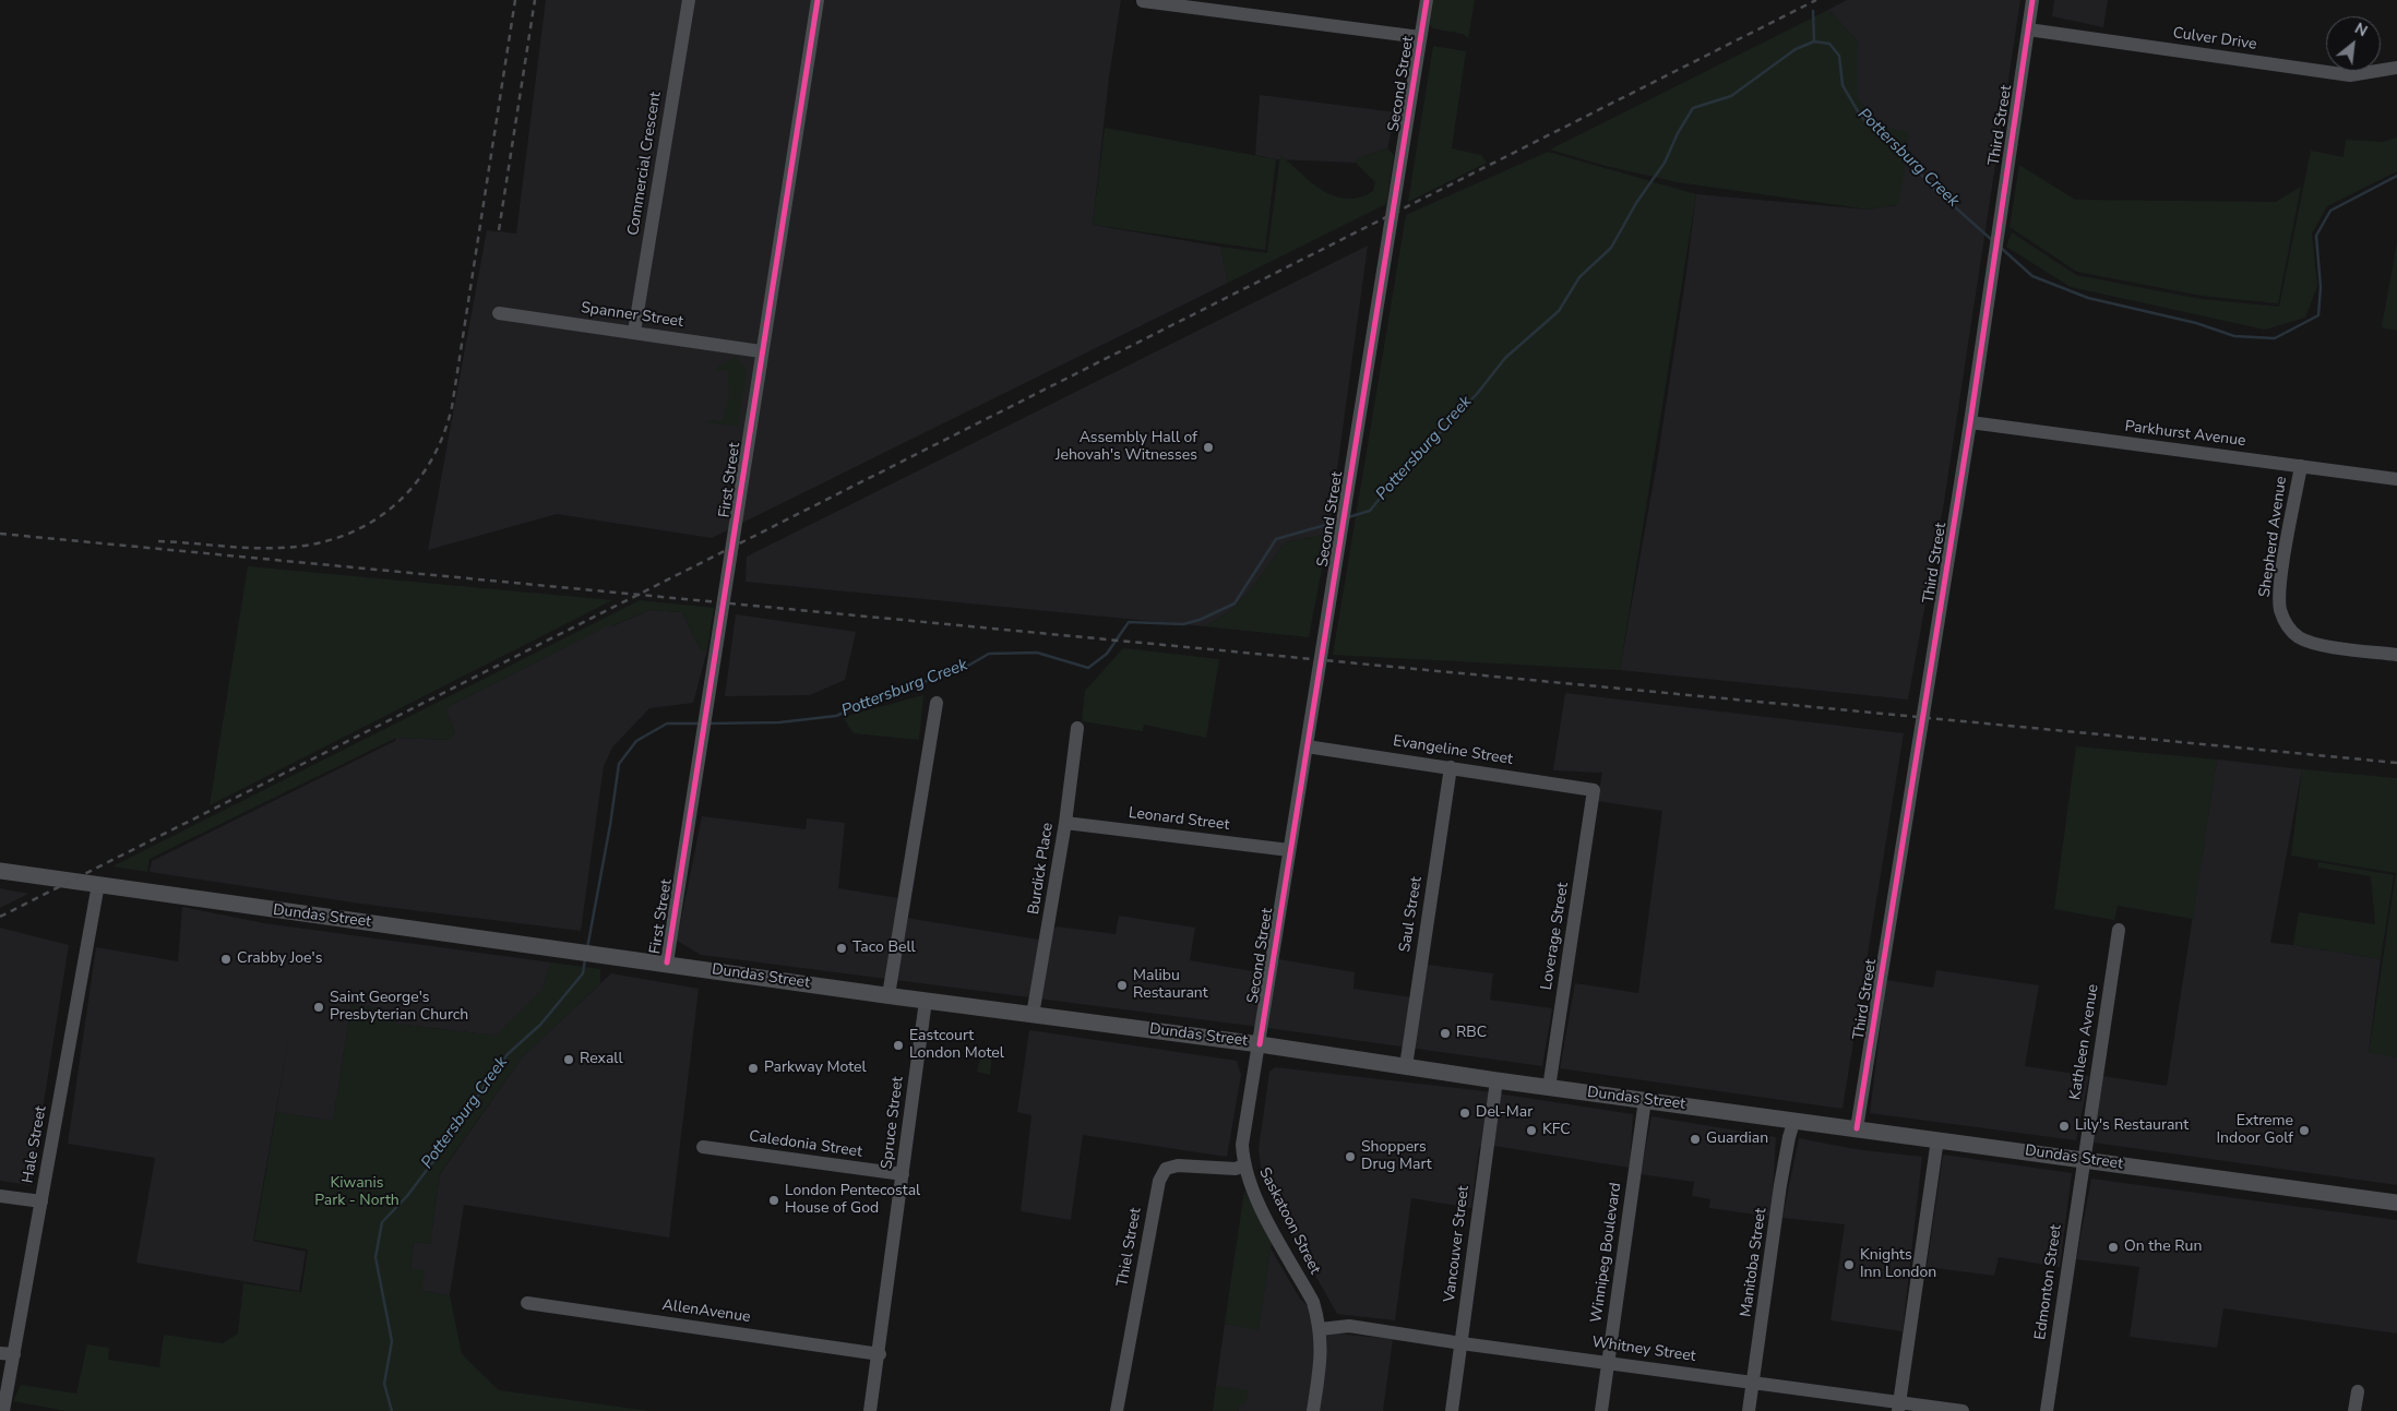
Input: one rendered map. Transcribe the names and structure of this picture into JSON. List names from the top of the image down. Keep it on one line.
{"streets":{"main road":["Dundas Street"],"street":["Culver Drive","Second Street","Third Street","Commercial Crescent","Spanner Street","Parkhurst Avenue","First Street","Shepherd Avenue","Evangeline Street","Leonard Street","Burdick Place","Saul Street","Loverage Street","Kathleen Avenue","Spruce Street","Hale Street","Caledonia Street","Saskatoon Street","Vancouver Street","Thiel Street","Winnipeg Boulevard","Manitoba Street","Edmonton Street","AllenAvenue","Whitney Street"]},"crossings":[["Culver Drive","Third Street"],["Second Street","Evangeline Street"],["Second Street","Leonard Street"],["Second Street","Dundas Street"],["Second Street","Saskatoon Street"],["Third Street","Parkhurst Avenue"],["Third Street","Dundas Street"],["Commercial Crescent","Spanner Street"],["Spanner Street","First Street"],["Parkhurst Avenue","Shepherd Avenue"],["First Street","Dundas Street"],["Evangeline Street","Saul Street"],["Evangeline Street","Loverage Street"],["Leonard Street","Burdick Place"],["Burdick Place","Dundas Street"],["Saul Street","Dundas Street"],["Dundas Street","Loverage Street"],["Dundas Street","Kathleen Avenue"],["Dundas Street","Spruce Street"],["Dundas Street","Hale Street"],["Dundas Street","Saskatoon Street"],["Dundas Street","Vancouver Street"],["Dundas Street","Winnipeg Boulevard"],["Dundas Street","Manitoba Street"],["Dundas Street","Edmonton Street"],["Kathleen Avenue","Edmonton Street"],["Spruce Street","Caledonia Street"],["Spruce Street","AllenAvenue"],["Saskatoon Street","Thiel Street"],["Saskatoon Street","Whitney Street"],["Vancouver Street","Whitney Street"],["Winnipeg Boulevard","Whitney Street"],["Manitoba Street","Whitney Street"]],"water":["Pottersburg Creek"],"parks":["Kiwanis Park - North"],"places":["Assembly Hall of Jehovah's Witnesses","Taco Bell","Crabby Joe's","Malibu Restaurant","Saint George's Presbyterian Church","RBC","Eastcourt London Motel","Rexall","Parkway Motel","Del-Mar","Lily's Restaurant","KFC","Extreme Indoor Golf","Guardian","Shoppers Drug Mart","London Pentecostal House of God","On the Run","Knights Inn London"],"north":"top right"}
